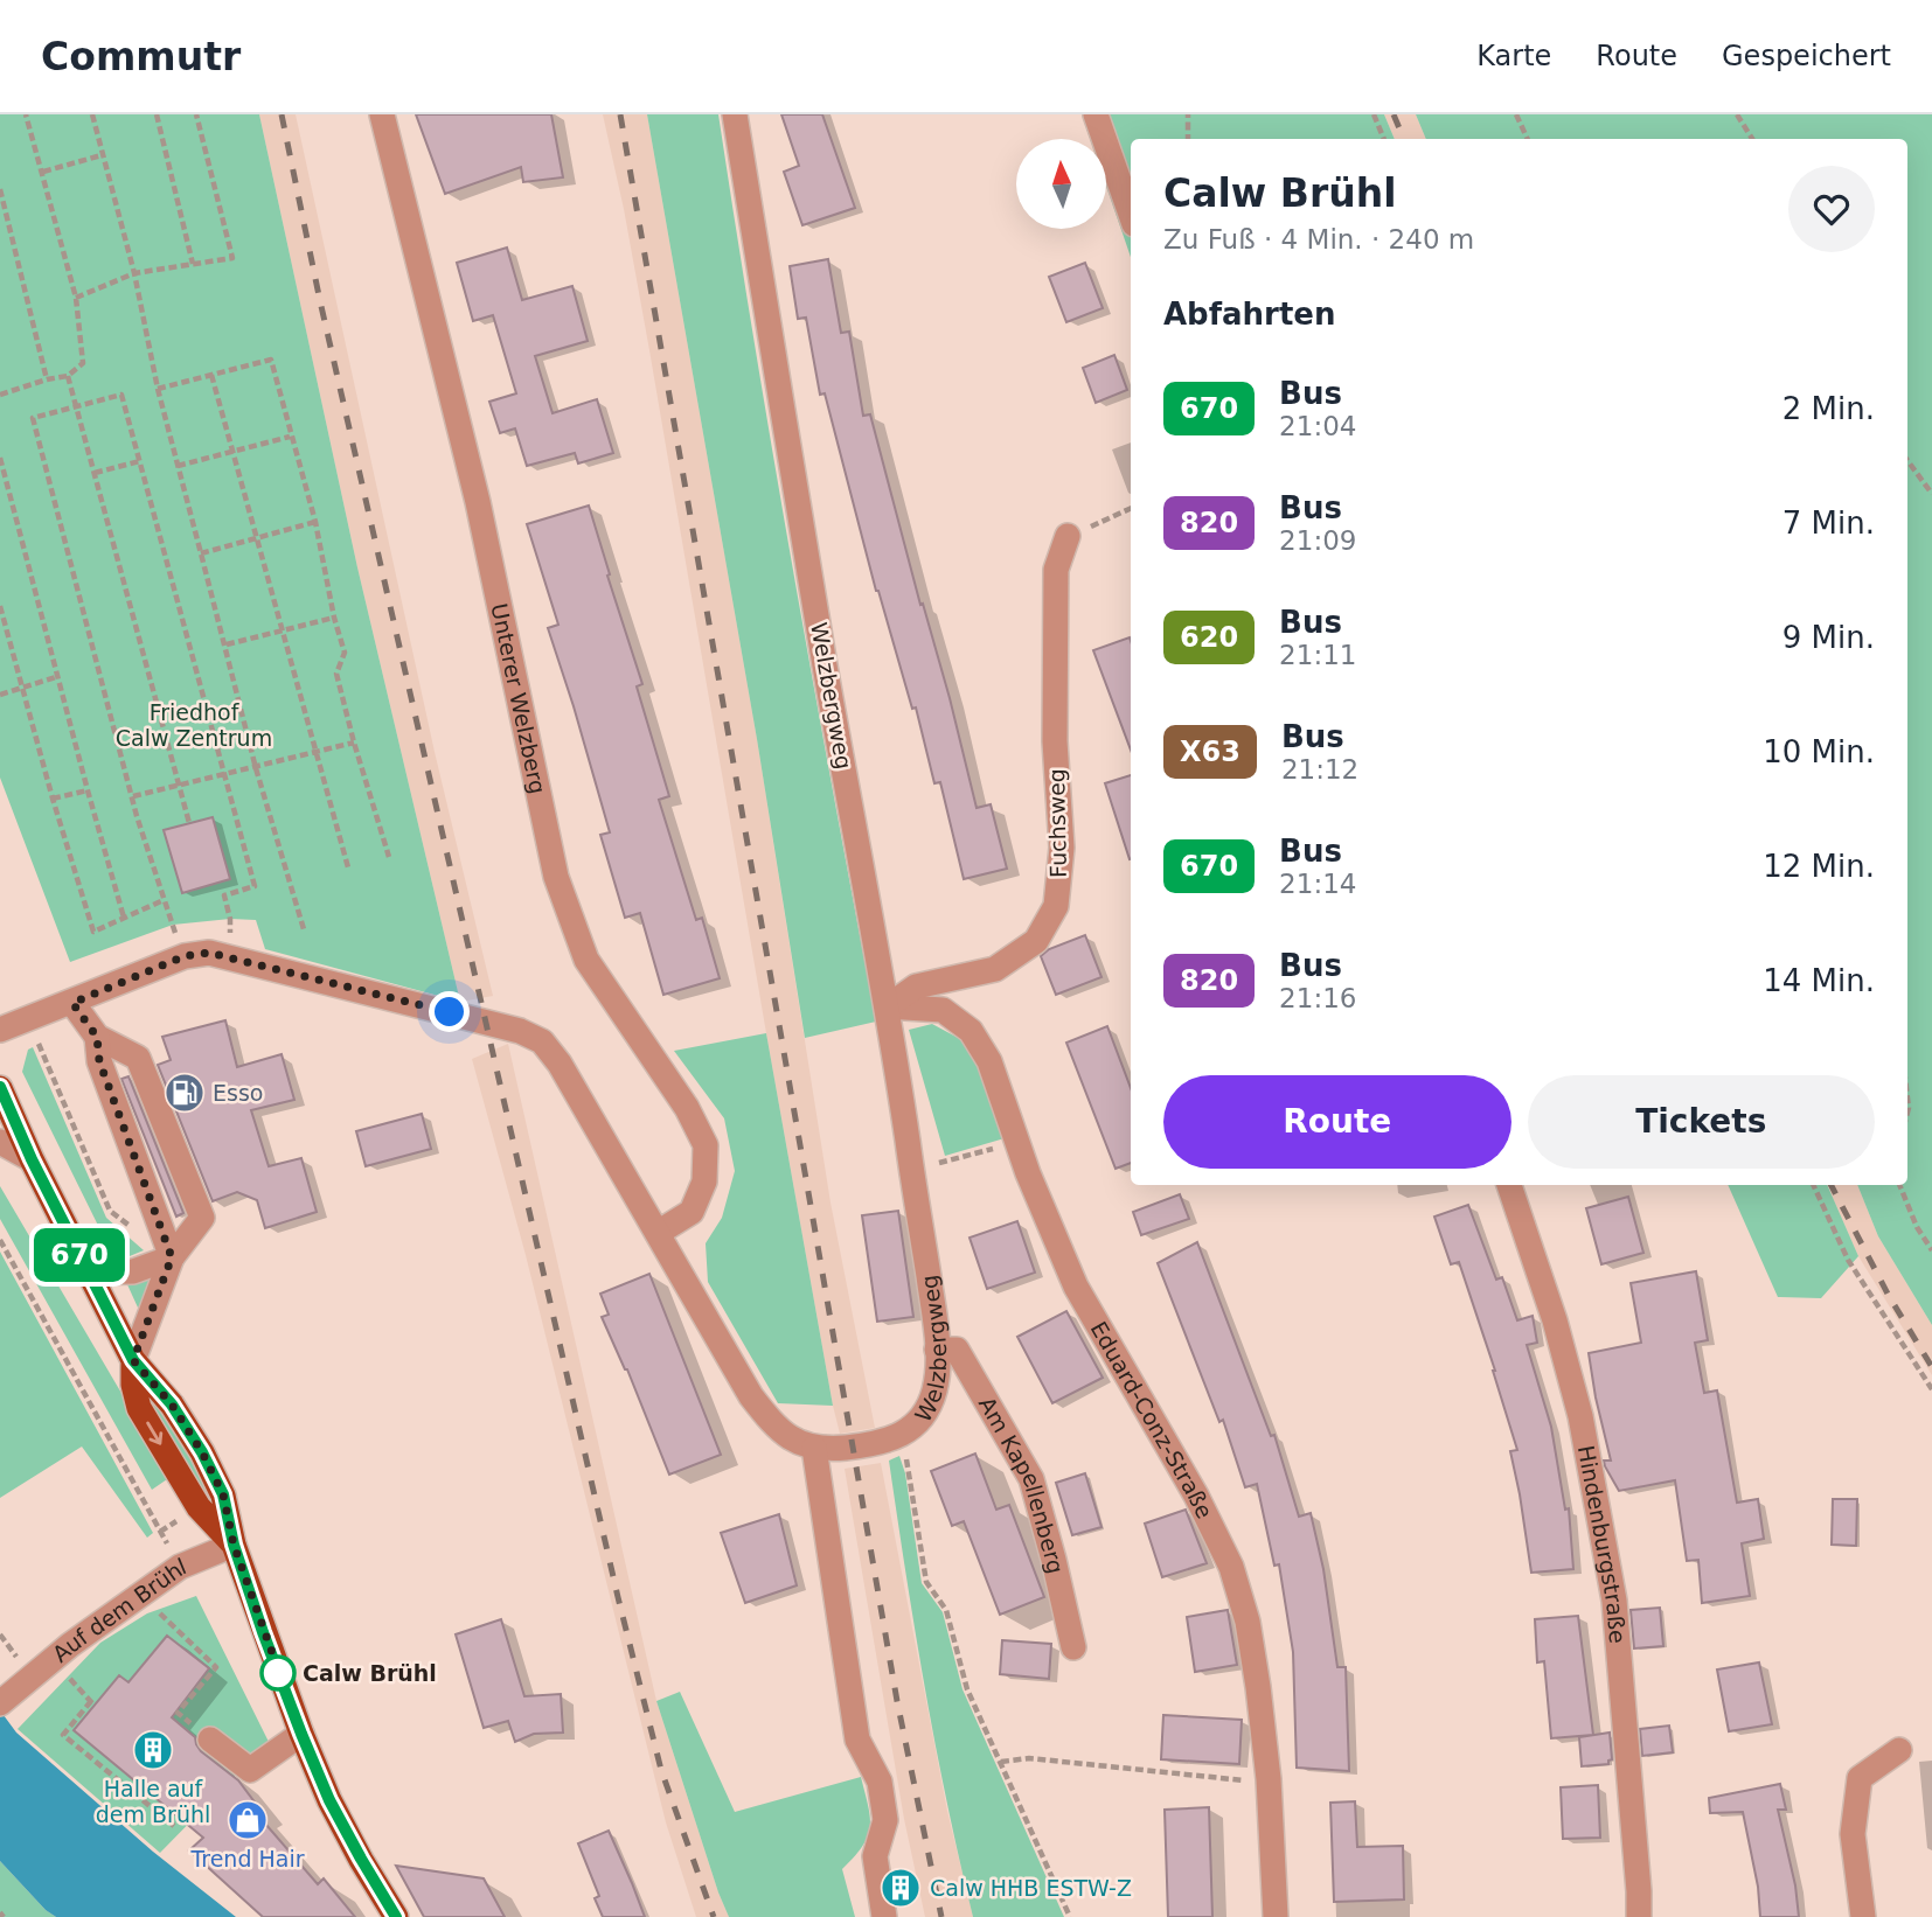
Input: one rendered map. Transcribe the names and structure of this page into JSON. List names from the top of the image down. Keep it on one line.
{"streets":{"street":["Welzbergweg","Unterer Welzberg","Fuchsweg","Eduard-Conz-Straße","Am Kapellenberg","Hindenburgstraße","Auf dem Brühl"]},"crossings":[["Welzbergweg","Fuchsweg"],["Welzbergweg","Eduard-Conz-Straße"],["Welzbergweg","Am Kapellenberg"],["Fuchsweg","Eduard-Conz-Straße"]],"parks":["Friedhof Calw Zentrum"],"places":{"fuel station":["Esso"],"other":["Calw Brühl"],"building":["Halle auf dem Brühl","Calw HHB ESTW-Z"],"shop":["Trend Hair"]},"lines":["bus line 670"],"north":"top","page":{"header":"Commutr","nav":["Karte","Route","Gespeichert"],"on_map":"670","heading":[["Calw Brühl","Zu Fuß · 4 Min. · 240 m"],"Abfahrten"],"list":[{"mark":"670","name":"Bus","note":"21:04","value":"2 Min."},{"mark":"820","name":"Bus","note":"21:09","value":"7 Min."},{"mark":"620","name":"Bus","note":"21:11","value":"9 Min."},{"mark":"X63","name":"Bus","note":"21:12","value":"10 Min."},{"mark":"670","name":"Bus","note":"21:14","value":"12 Min."},{"mark":"820","name":"Bus","note":"21:16","value":"14 Min."}],"buttons":["Route","Tickets"]}}
